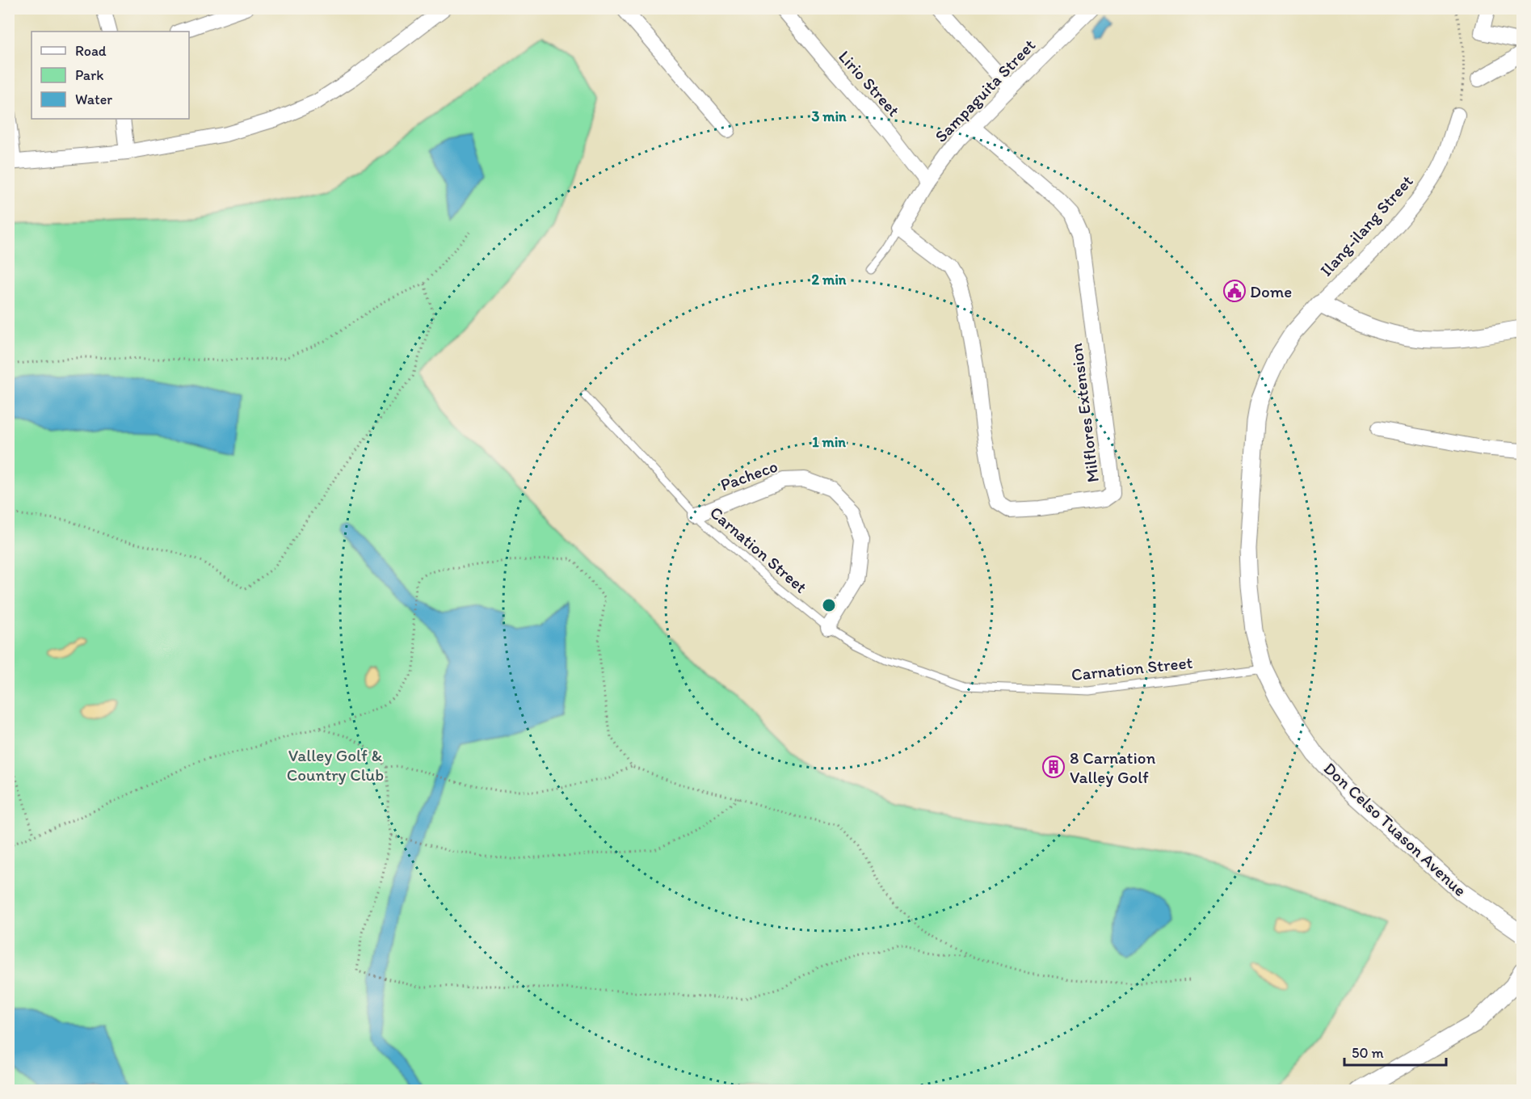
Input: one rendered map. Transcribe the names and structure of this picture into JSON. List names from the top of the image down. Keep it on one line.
{"streets":{"street":["Lirio Street","Sampaguita Street","Ilang-ilang Street","Milflores Extension","Pacheco","Don Celso Tuason Avenue"],"lane":["Carnation Street"]},"crossings":[["Lirio Street","Sampaguita Street"],["Sampaguita Street","Milflores Extension"],["Ilang-ilang Street","Don Celso Tuason Avenue"],["Pacheco","Carnation Street"],["Carnation Street","Don Celso Tuason Avenue"]],"parks":["Valley Golf & Country Club"],"places":{"public building":["Dome"],"building":["8 Carnation Valley Golf"]},"legend":["Road","Park","Water"],"scale_bar":"50 m","rings":["3 min","2 min","1 min"]}
